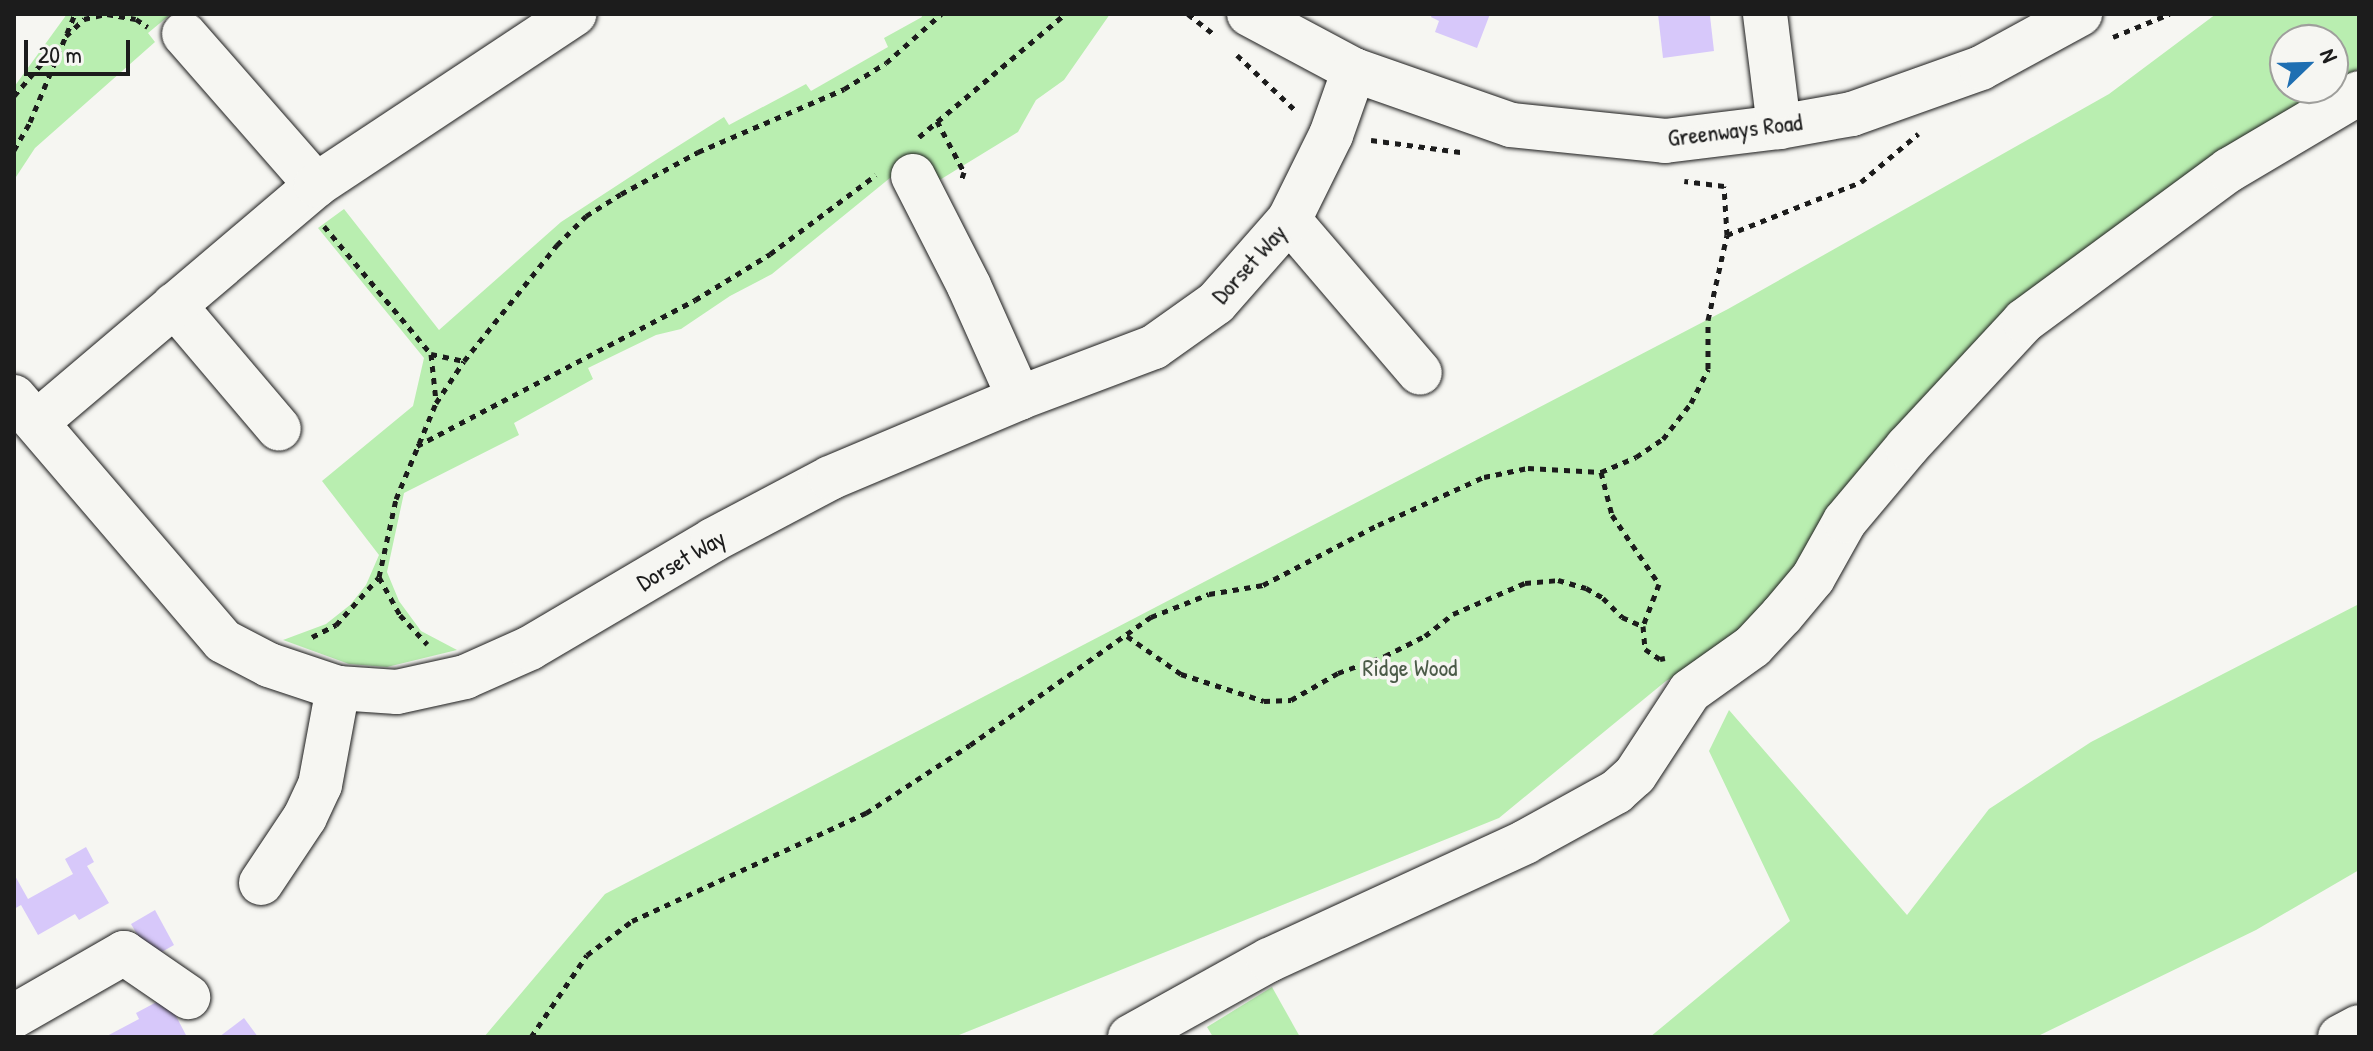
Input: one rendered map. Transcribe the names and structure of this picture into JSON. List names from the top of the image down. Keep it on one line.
{"streets":{"street":["Greenways Road","Dorset Way"]},"crossings":[["Greenways Road","Dorset Way"]],"parks":["Ridge Wood"],"scale_bar":"20 m","north":"top right"}
